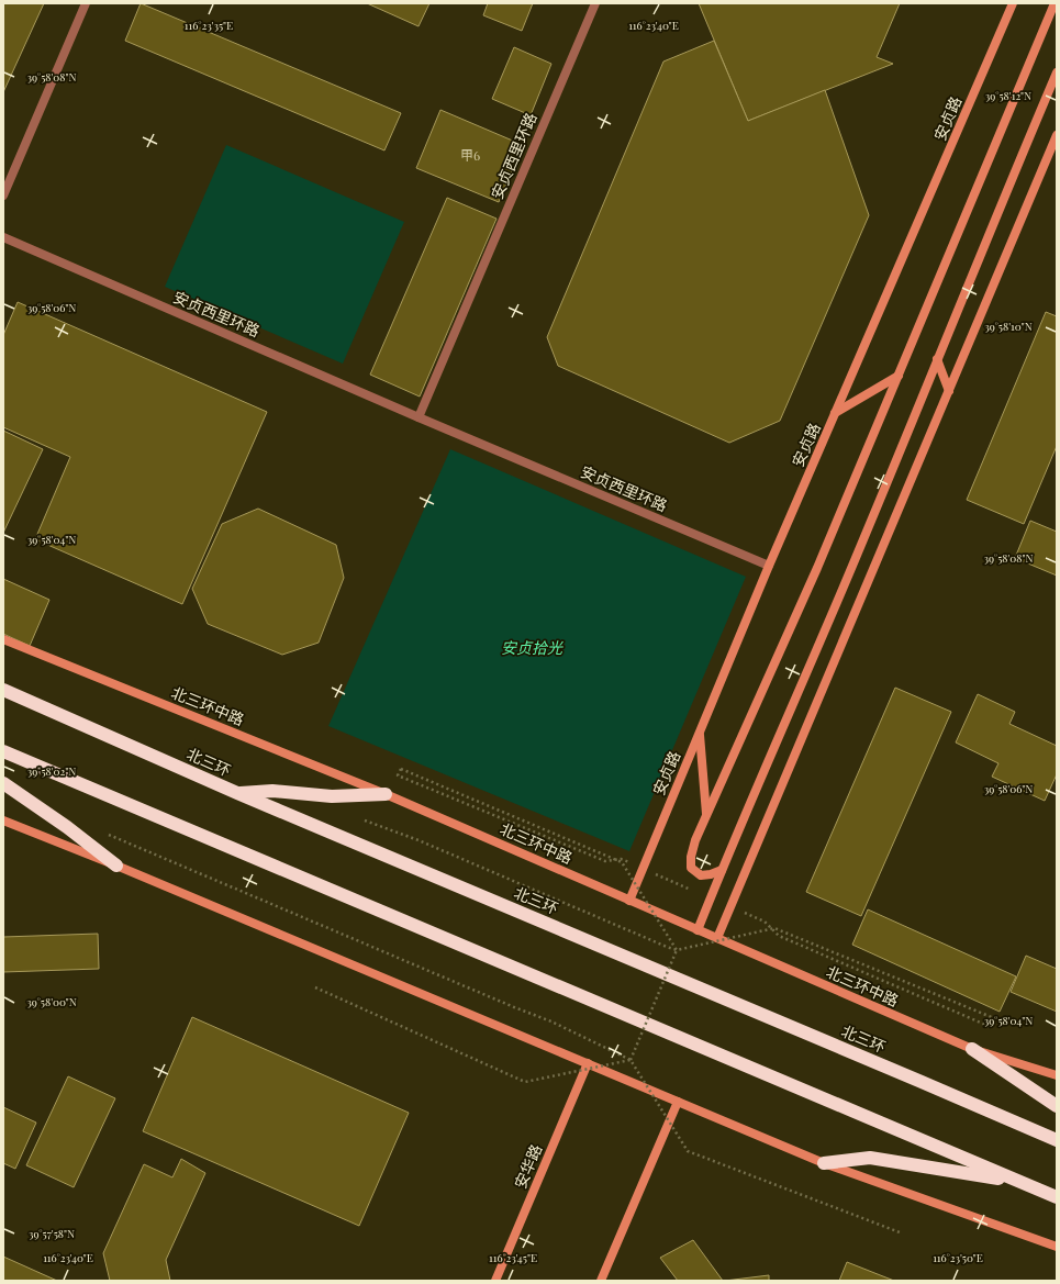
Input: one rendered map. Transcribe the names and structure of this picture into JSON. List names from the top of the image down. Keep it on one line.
{"streets":{"highway":["北三环"],"street":["安贞路","安贞西里环路","北三环中路","安华路"]},"crossings":[["安贞路","安贞西里环路"],["安贞路","北三环中路"]],"parks":["安贞拾光"],"house_numbers":["甲6"],"coordinates":["116°23'35\"E","116°23'40\"E","39°58'08\"N","39°58'12\"N","39°58'06\"N","39°58'10\"N","39°58'04\"N","39°58'02\"N","39°58'00\"N","39°57'58\"N","116°23'45\"E","116°23'50\"E"]}
